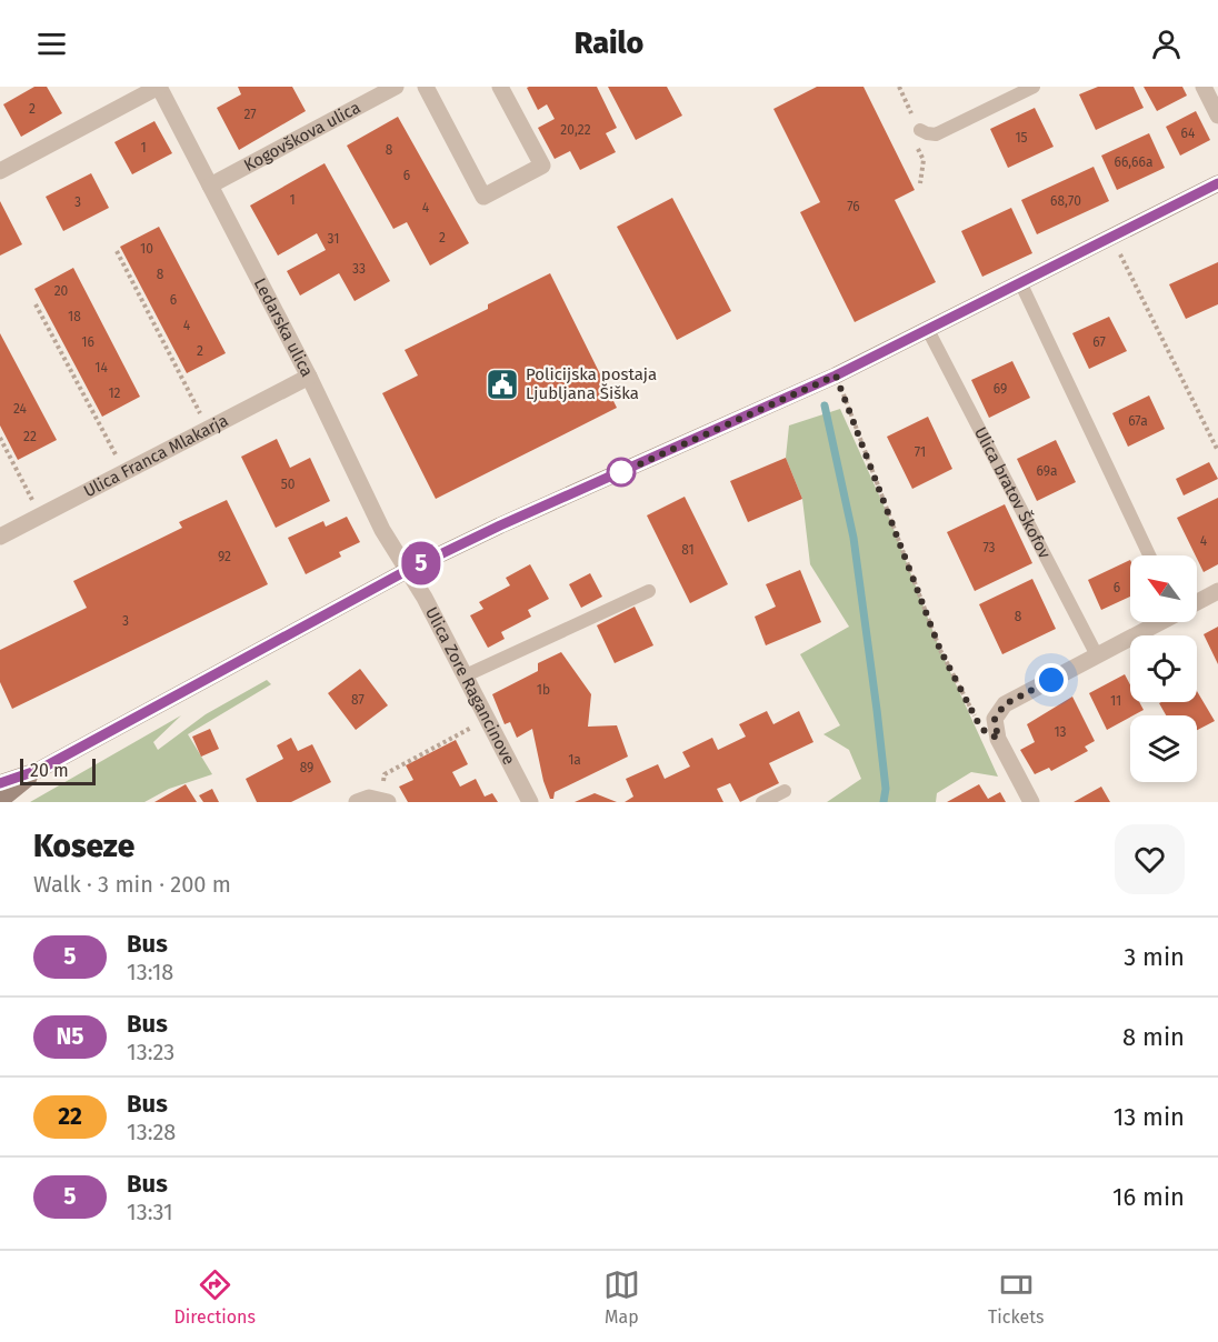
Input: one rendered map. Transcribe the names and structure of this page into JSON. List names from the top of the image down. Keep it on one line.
{"streets":{"street":["Kogovškova ulica","Ledarska ulica","Ulica Franca Mlakarja","Ulica Zore Ragancinove"],"lane":["Ulica bratov Škofov"]},"crossings":[["Kogovškova ulica","Ledarska ulica"],["Ledarska ulica","Ulica Franca Mlakarja"],["Ledarska ulica","Ulica Zore Ragancinove"]],"places":{"public building":["Policijska postaja Ljubljana Šiška"]},"lines":["bus line 5"],"house_numbers":["2","27","20,22","64","15","1","8","66,66a","6","1","68,70","3","76","4","2","31","10","33","8","20","6","18","4","16","67","2","14","69","12","24","67a","22","71","69a","50","4","73","81","92","6","8","3","1b","87","11","13","1a","89"],"scale_bar":"20 m","north":"top left","page":{"header":"Railo","on_map":"5","scale":"20 m","heading":["Koseze","Walk · 3 min · 200 m"],"list":[{"mark":"5","name":"Bus","note":"13:18","value":"3 min"},{"mark":"N5","name":"Bus","note":"13:23","value":"8 min"},{"mark":"22","name":"Bus","note":"13:28","value":"13 min"},{"mark":"5","name":"Bus","note":"13:31","value":"16 min"}],"tabs":["Directions","Map","Tickets"]}}
